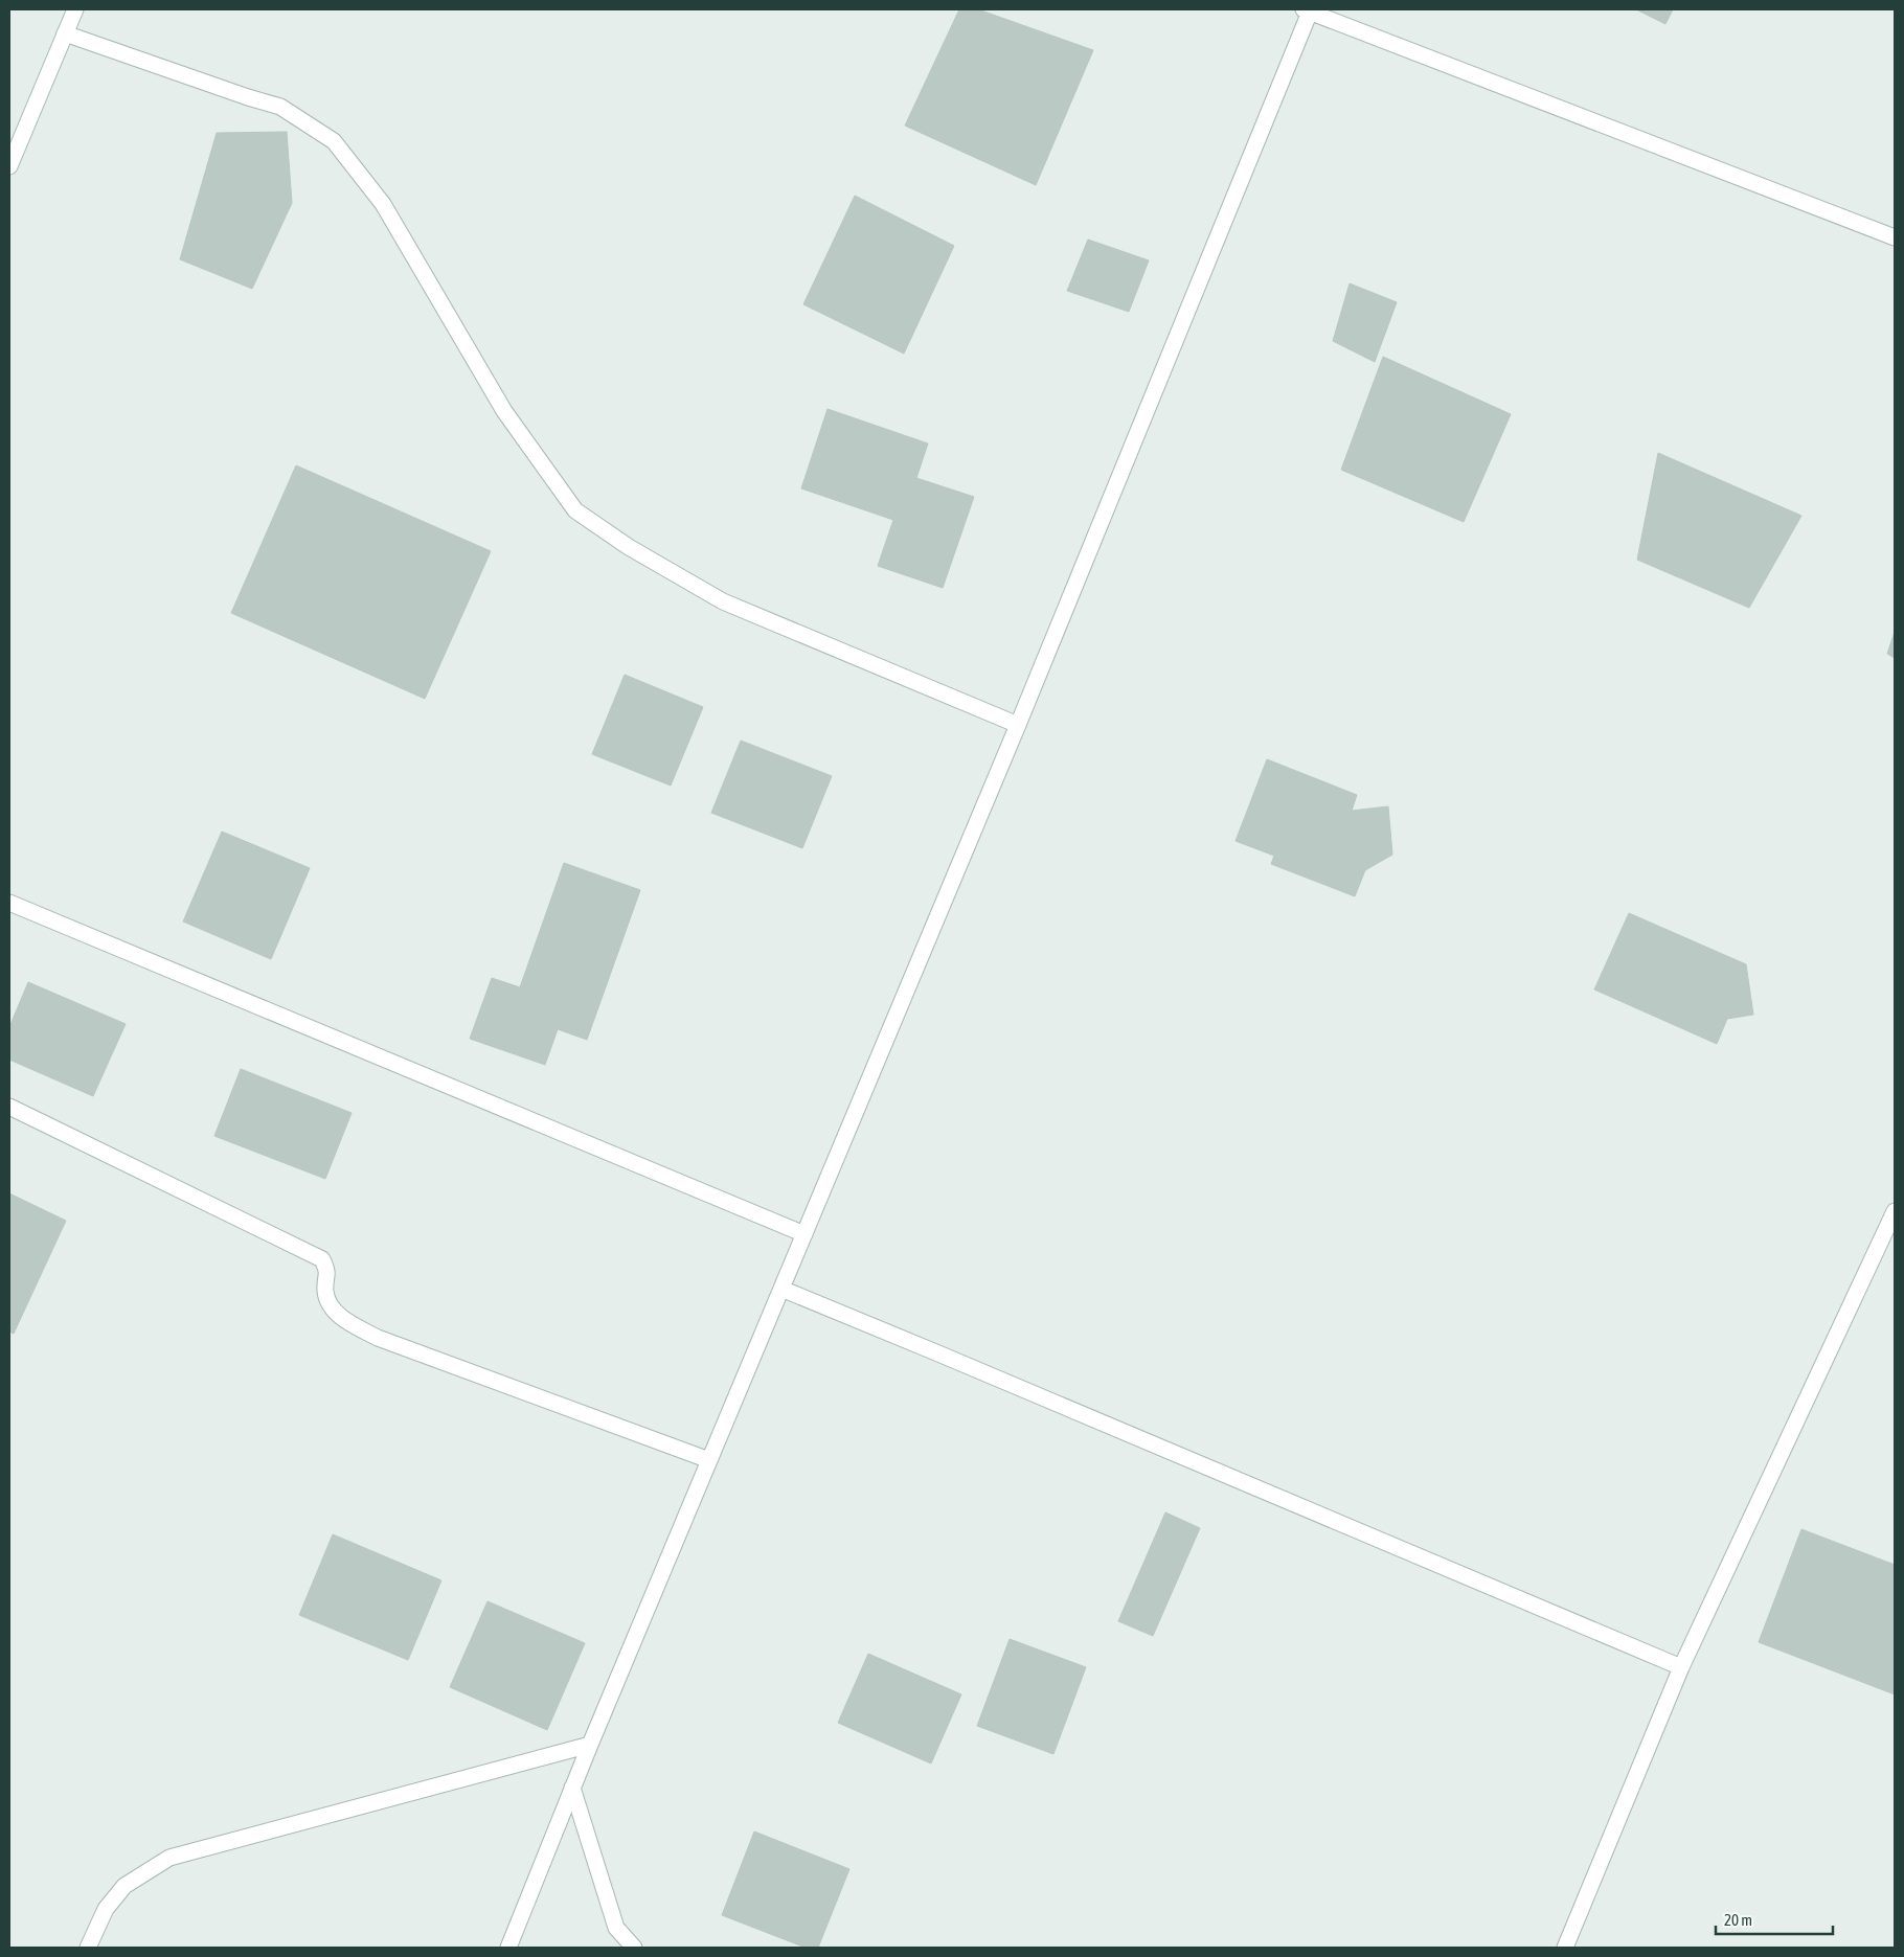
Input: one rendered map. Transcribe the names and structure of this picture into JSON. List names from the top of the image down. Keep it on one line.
{"scale_bar":"20 m"}
